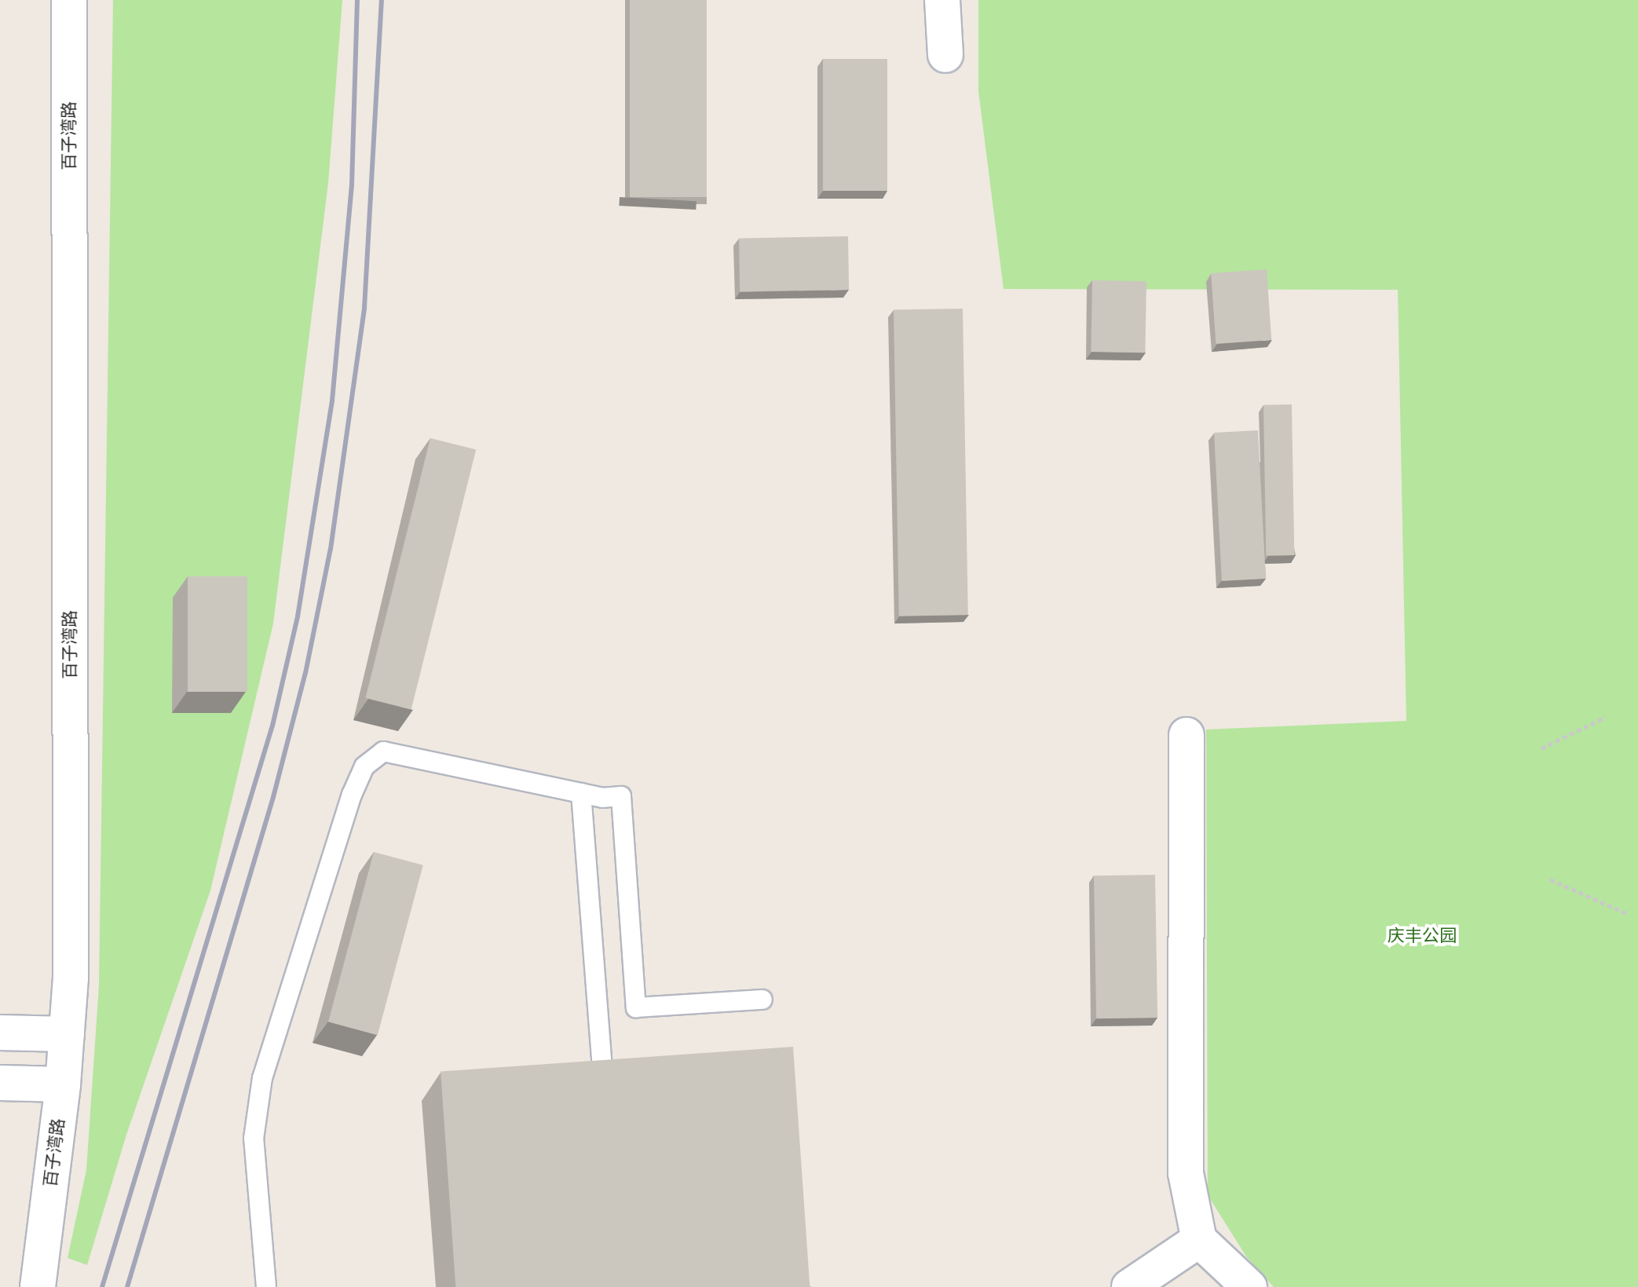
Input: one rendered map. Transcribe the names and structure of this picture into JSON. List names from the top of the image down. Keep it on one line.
{"streets":{"street":["百子湾路"]},"parks":["庆丰公园"]}
